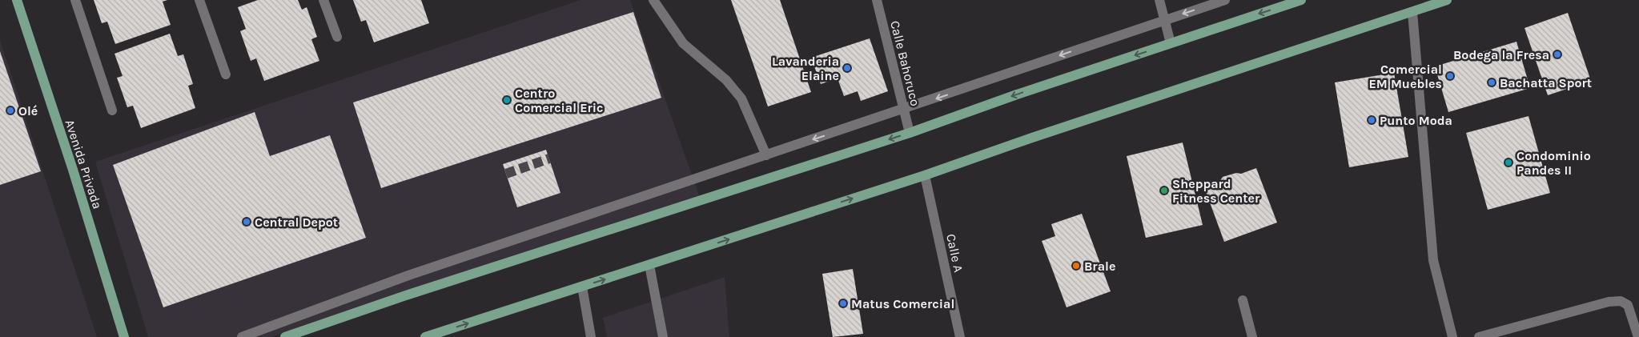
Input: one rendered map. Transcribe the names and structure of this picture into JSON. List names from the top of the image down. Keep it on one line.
{"streets":{"main road":["Avenida Privada"],"street":["Calle Bahoruco","Calle A"]},"places":["Bodega la Fresa","Lavanderia Elaine","Comercial EM Muebles","Bachatta Sport","Centro Comercial Eric","Olé","Punto Moda","Condominio Pandes II","Sheppard Fitness Center","Central Depot","Brale","Matus Comercial"]}
